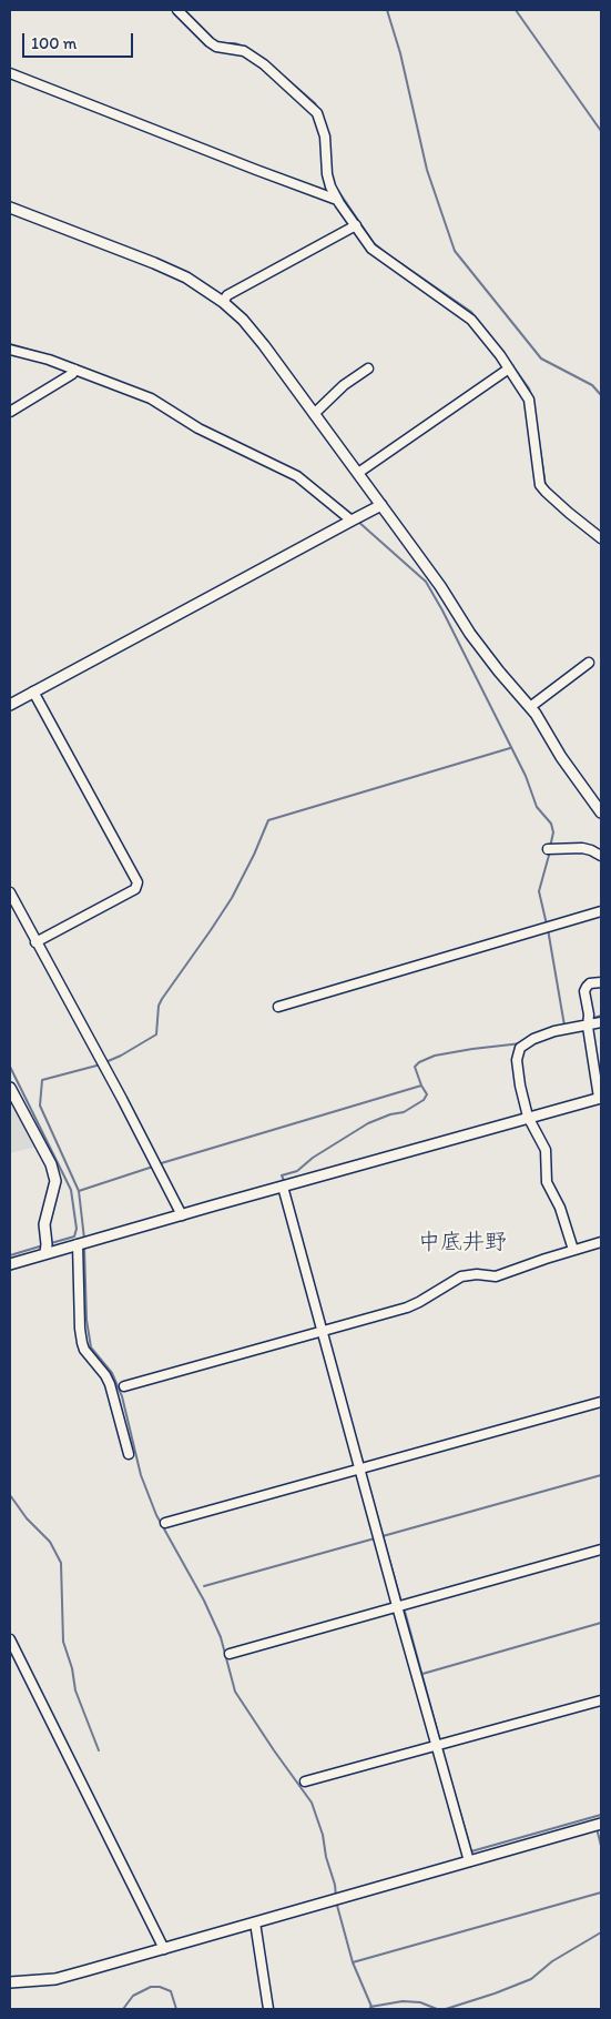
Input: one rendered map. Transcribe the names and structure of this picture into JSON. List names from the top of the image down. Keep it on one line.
{"districts":["中底井野"],"scale_bar":"100 m"}
